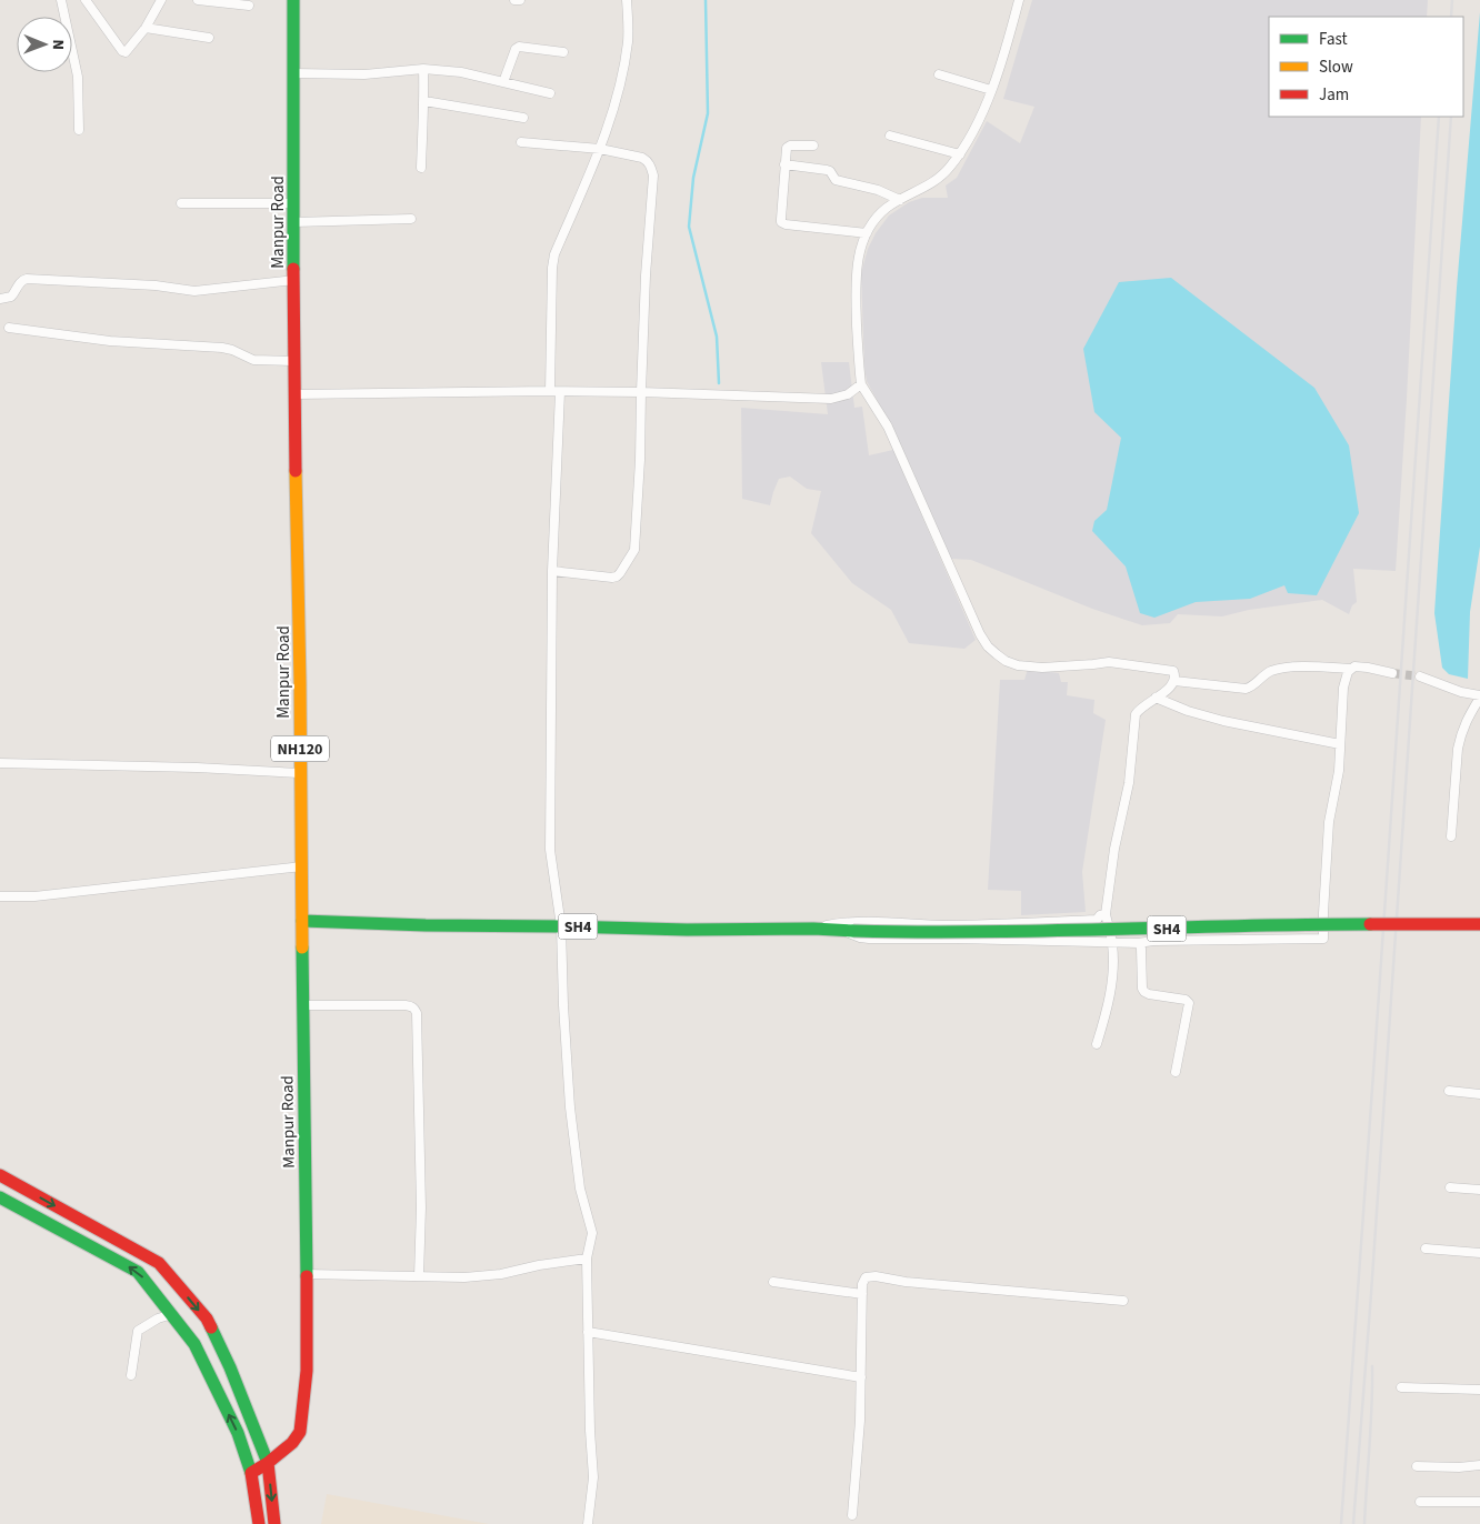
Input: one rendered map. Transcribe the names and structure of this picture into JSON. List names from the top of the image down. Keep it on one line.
{"streets":{"main road":["Manpur Road","NH120","SH4"]},"crossings":[["Manpur Road","SH4"]],"legend":["Fast","Slow","Jam"],"north":"right"}
